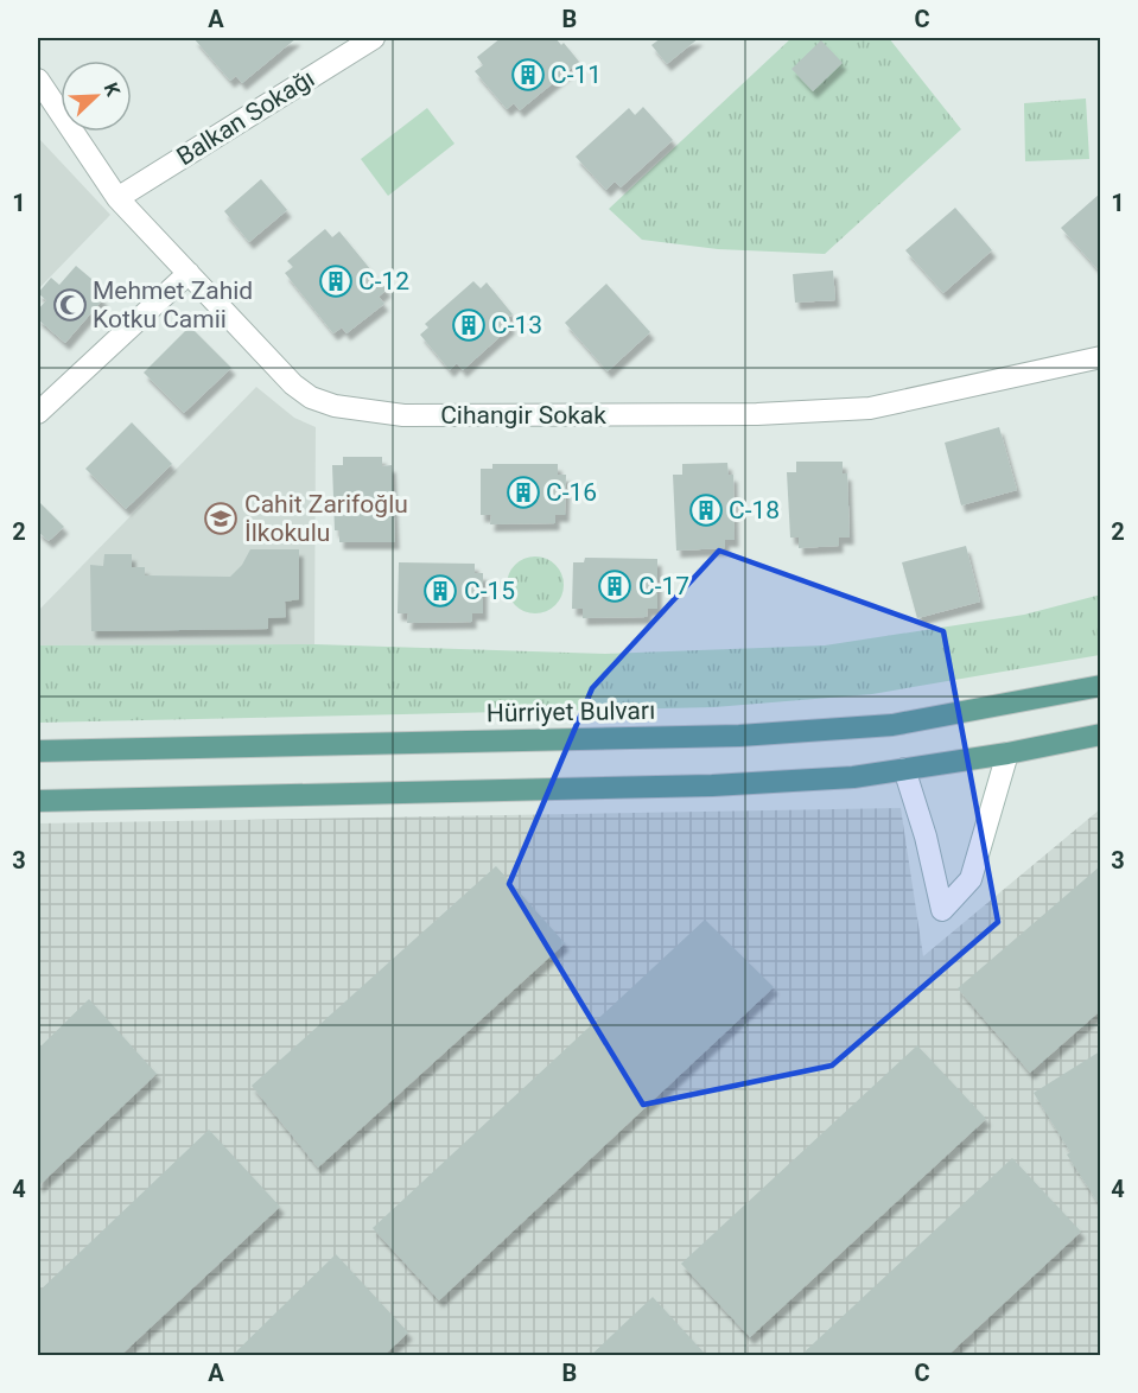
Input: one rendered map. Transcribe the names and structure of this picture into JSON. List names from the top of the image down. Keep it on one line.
{"streets":{"main road":["Hürriyet Bulvarı"],"street":["Balkan Sokağı","Cihangir Sokak"]},"crossings":[["Balkan Sokağı","Cihangir Sokak"]],"places":{"building":["C-11","C-12","C-13","C-16","C-18","C-17","C-15"],"mosque":["Mehmet Zahid Kotku Camii"],"school or university":["Cahit Zarifoğlu İlkokulu"]},"north":"top right","grid":{"columns":["A","B","C"],"rows":["1","2","3","4"]}}
